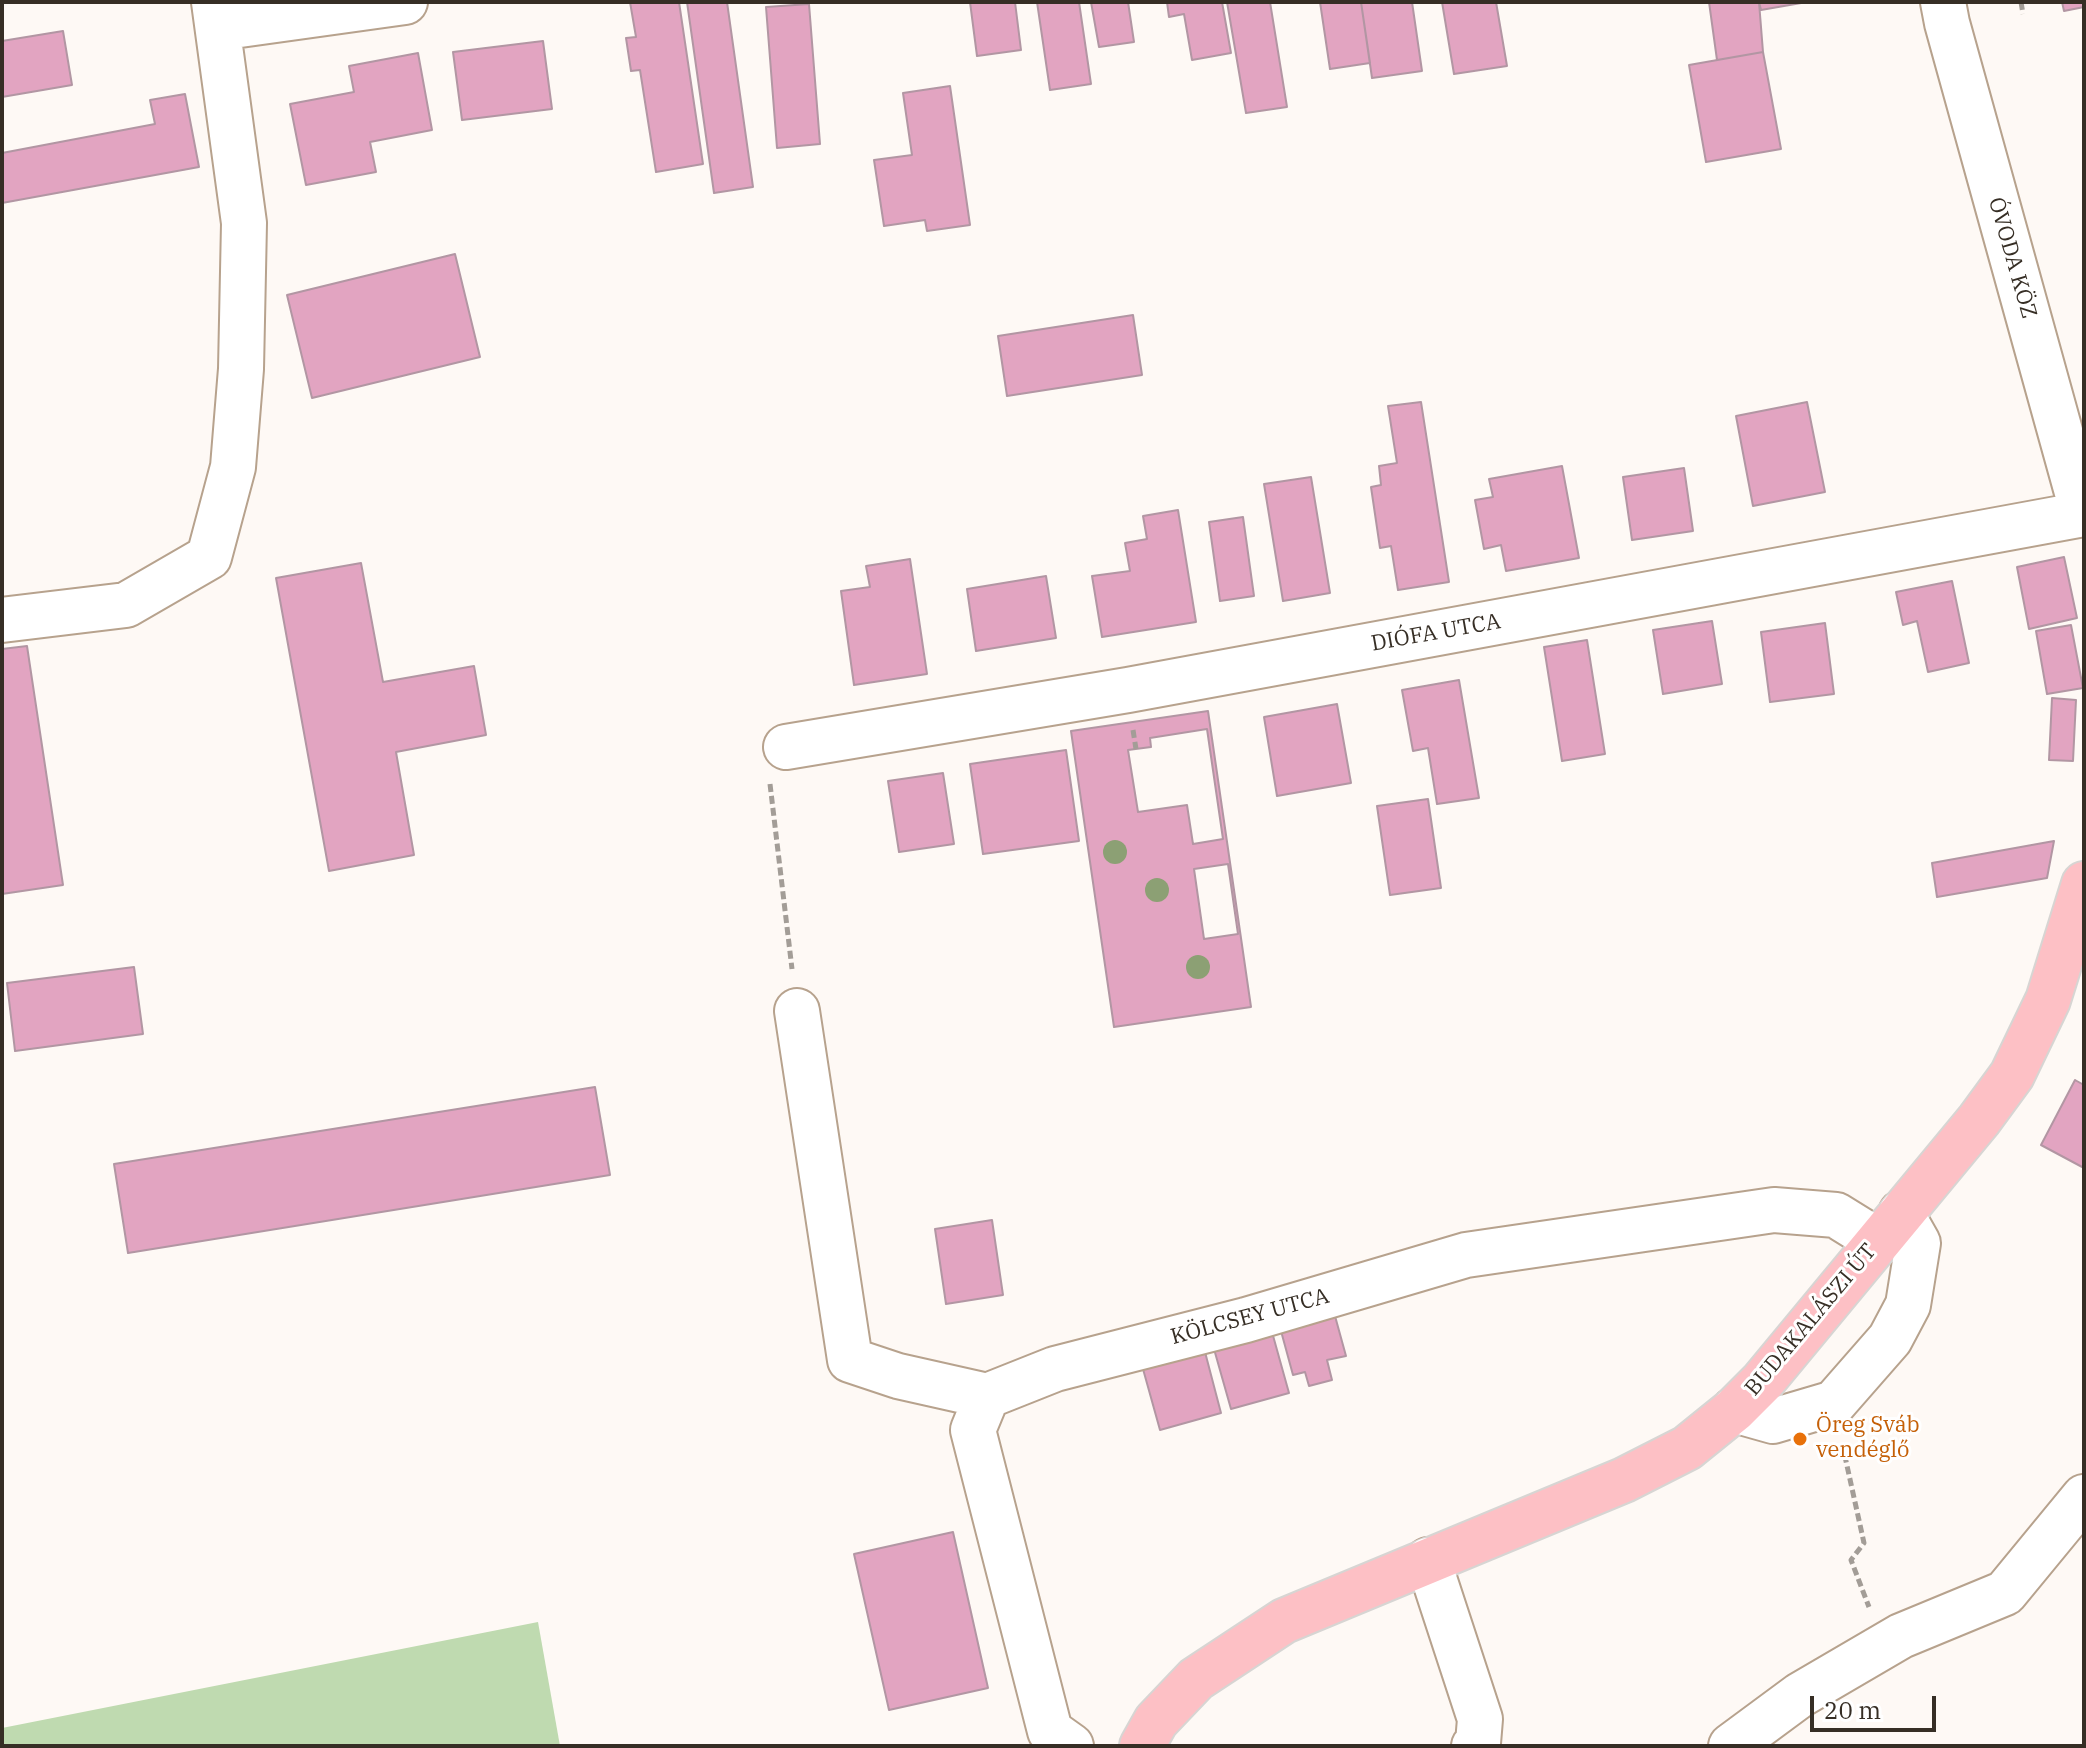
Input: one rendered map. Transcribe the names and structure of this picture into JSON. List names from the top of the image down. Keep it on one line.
{"streets":{"main road":["BUDAKALÁSZI ÚT"],"street":["ÓVODA KÖZ","DIÓFA UTCA","KÖLCSEY UTCA"]},"crossings":[["ÓVODA KÖZ","DIÓFA UTCA"],["KÖLCSEY UTCA","BUDAKALÁSZI ÚT"]],"places":["Öreg Sváb vendéglő"],"scale_bar":"20 m"}
